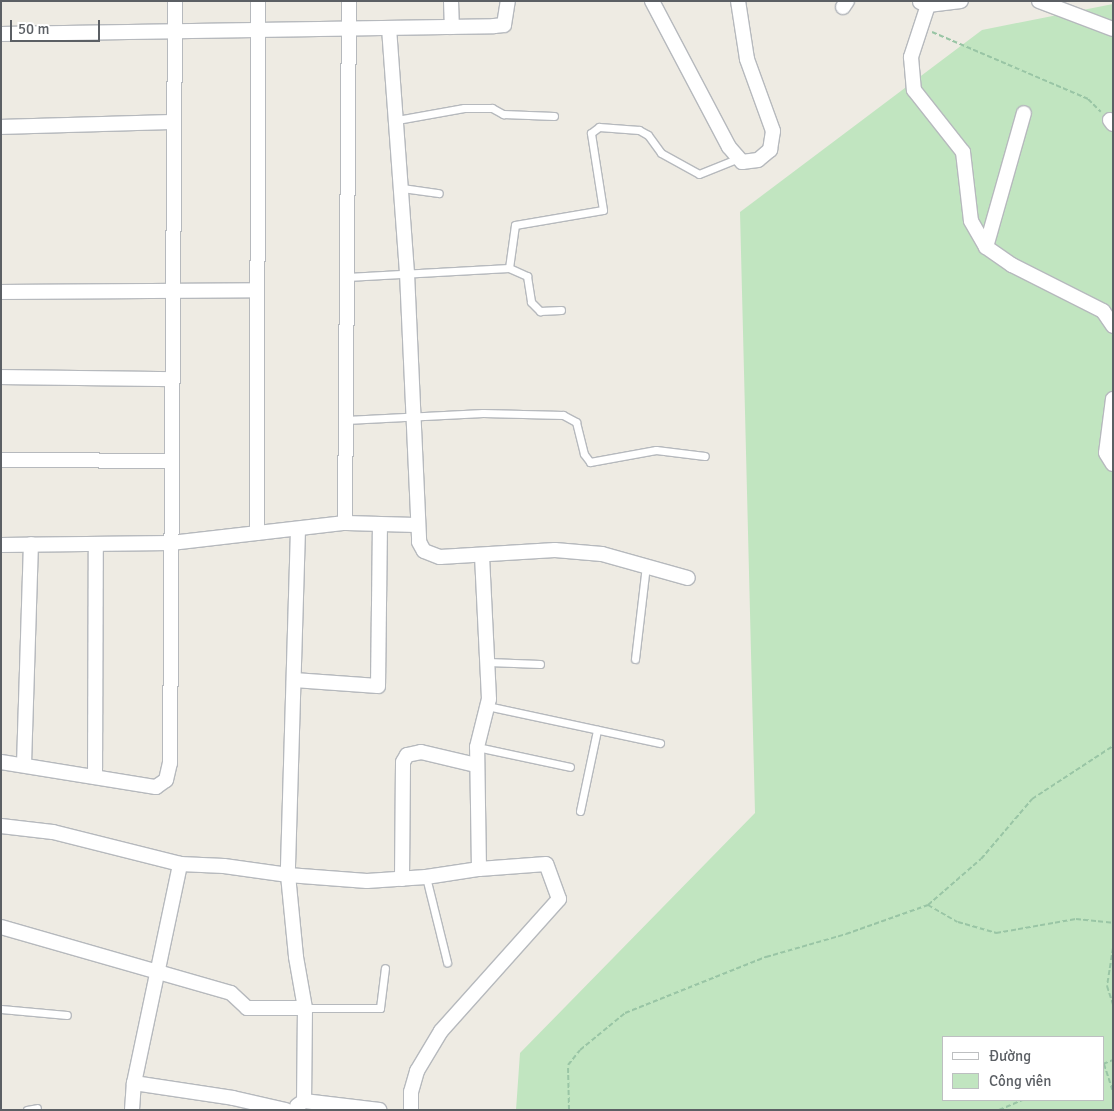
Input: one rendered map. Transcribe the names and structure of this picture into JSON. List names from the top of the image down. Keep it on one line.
{"legend":["Đường","Công viên"],"scale_bar":"50 m"}
